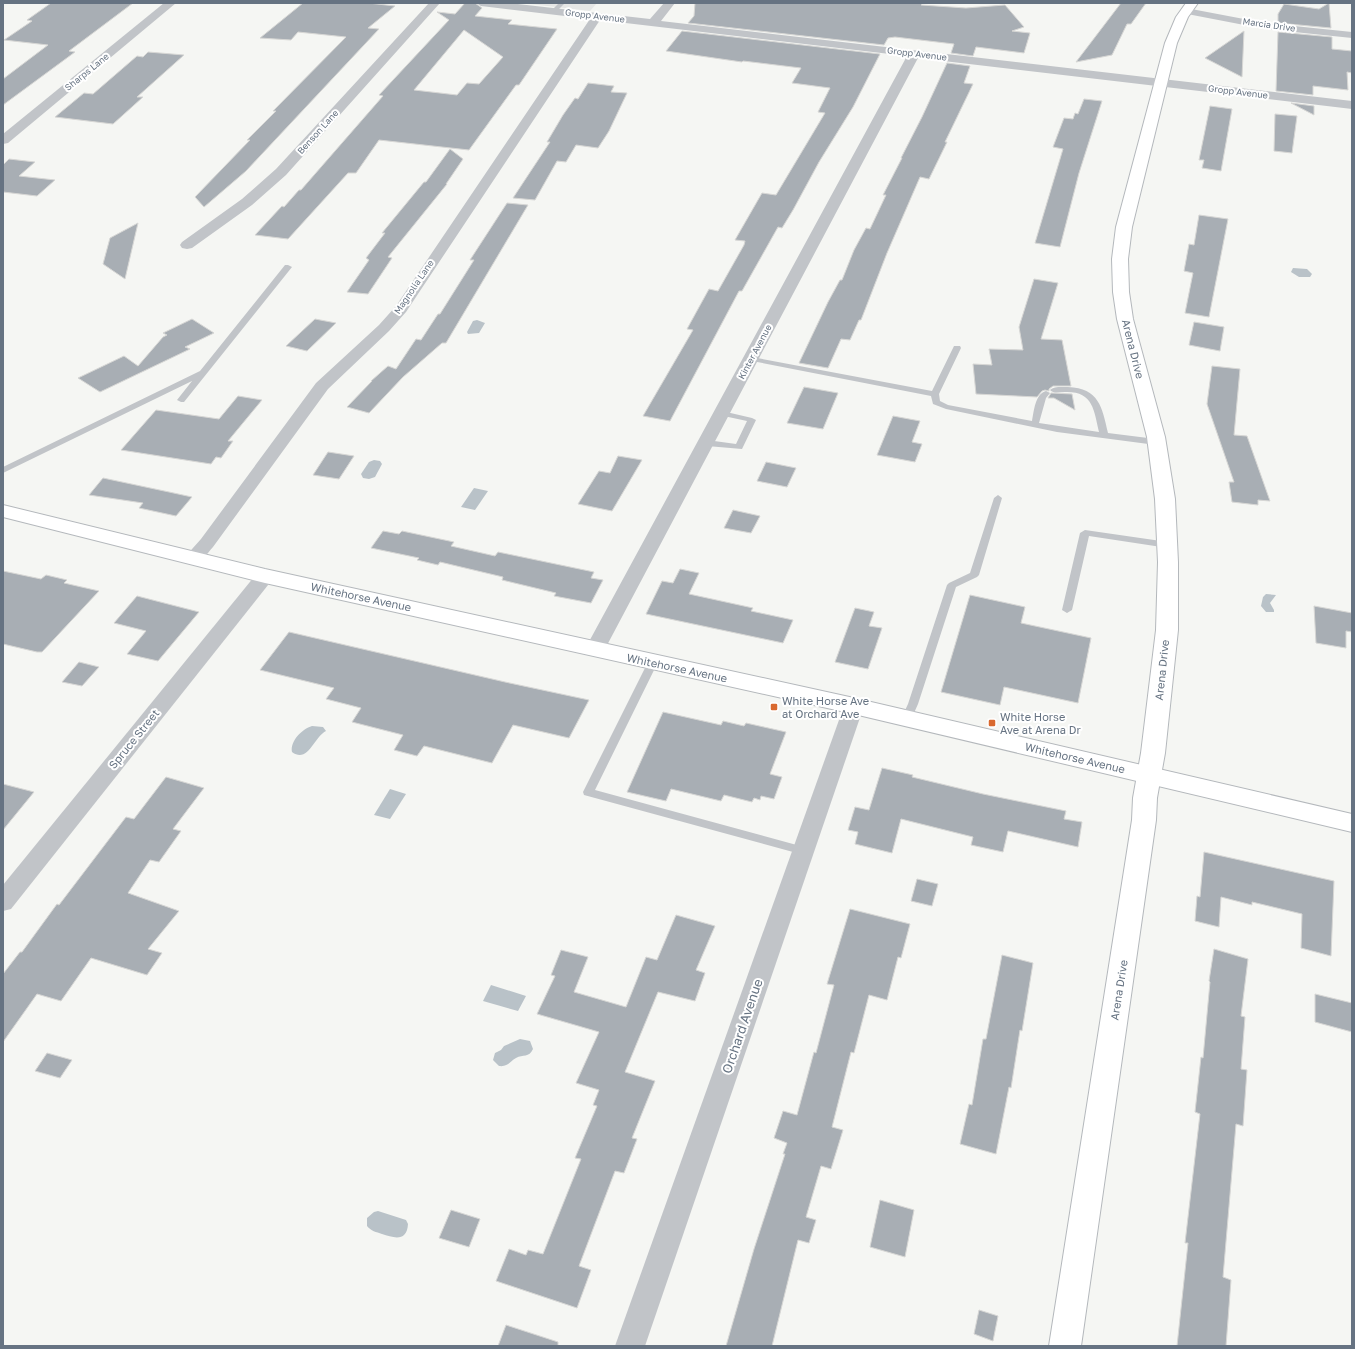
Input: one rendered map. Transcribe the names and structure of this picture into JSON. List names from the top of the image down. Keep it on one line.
{"streets":{"main road":["Arena Drive","Whitehorse Avenue"],"street":["Gropp Avenue","Marcia Drive","Sharps Lane","Benson Lane","Magnolia Lane","Kinter Avenue","Spruce Street","Orchard Avenue"]},"crossings":[["Gropp Avenue","Magnolia Lane"],["Gropp Avenue","Arena Drive"],["Gropp Avenue","Kinter Avenue"],["Marcia Drive","Arena Drive"],["Magnolia Lane","Whitehorse Avenue"],["Arena Drive","Whitehorse Avenue"],["Kinter Avenue","Whitehorse Avenue"],["Whitehorse Avenue","Spruce Street"],["Whitehorse Avenue","Orchard Avenue"]],"places":{"transit":["White Horse Ave at Orchard Ave","White Horse Ave at Arena Dr"]}}
